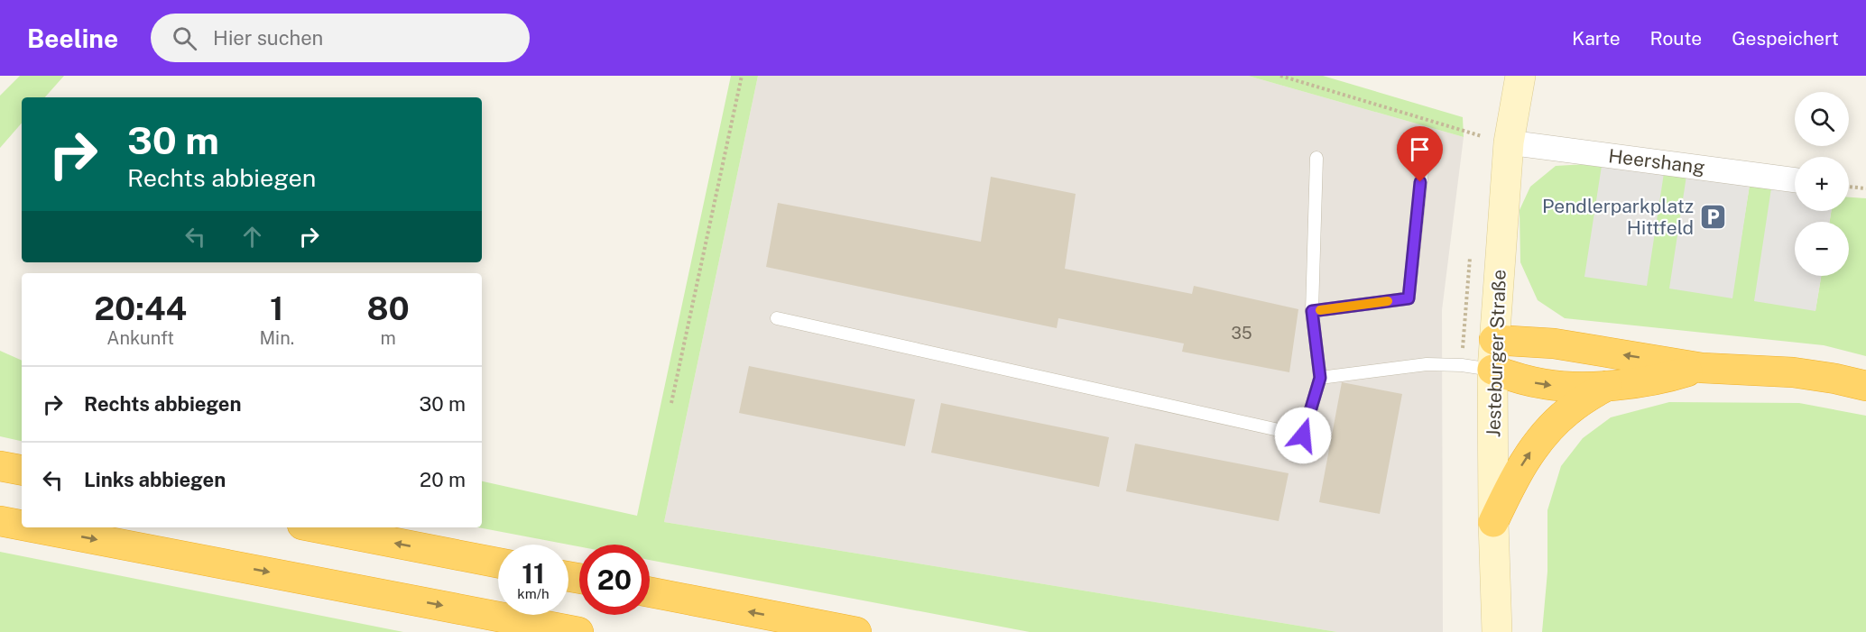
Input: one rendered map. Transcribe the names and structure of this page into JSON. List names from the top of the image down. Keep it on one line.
{"streets":{"main road":["Jesteburger Straße"],"street":["Heershang"]},"crossings":[["Heershang","Jesteburger Straße"]],"places":{"parking":["Pendlerparkplatz Hittfeld"]},"house_numbers":["35"],"page":{"header":"Beeline","search":"Hier suchen","nav":["Karte","Route","Gespeichert"],"map_buttons":["+","−"],"turn":["30 m","Rechts abbiegen"],"eta":["20:44","Ankunft","1","Min.","80","m"],"list":[{"name":"Rechts abbiegen","value":"30 m"},{"name":"Links abbiegen","value":"20 m"}],"speed":"11 km/h","limit":"20"}}
